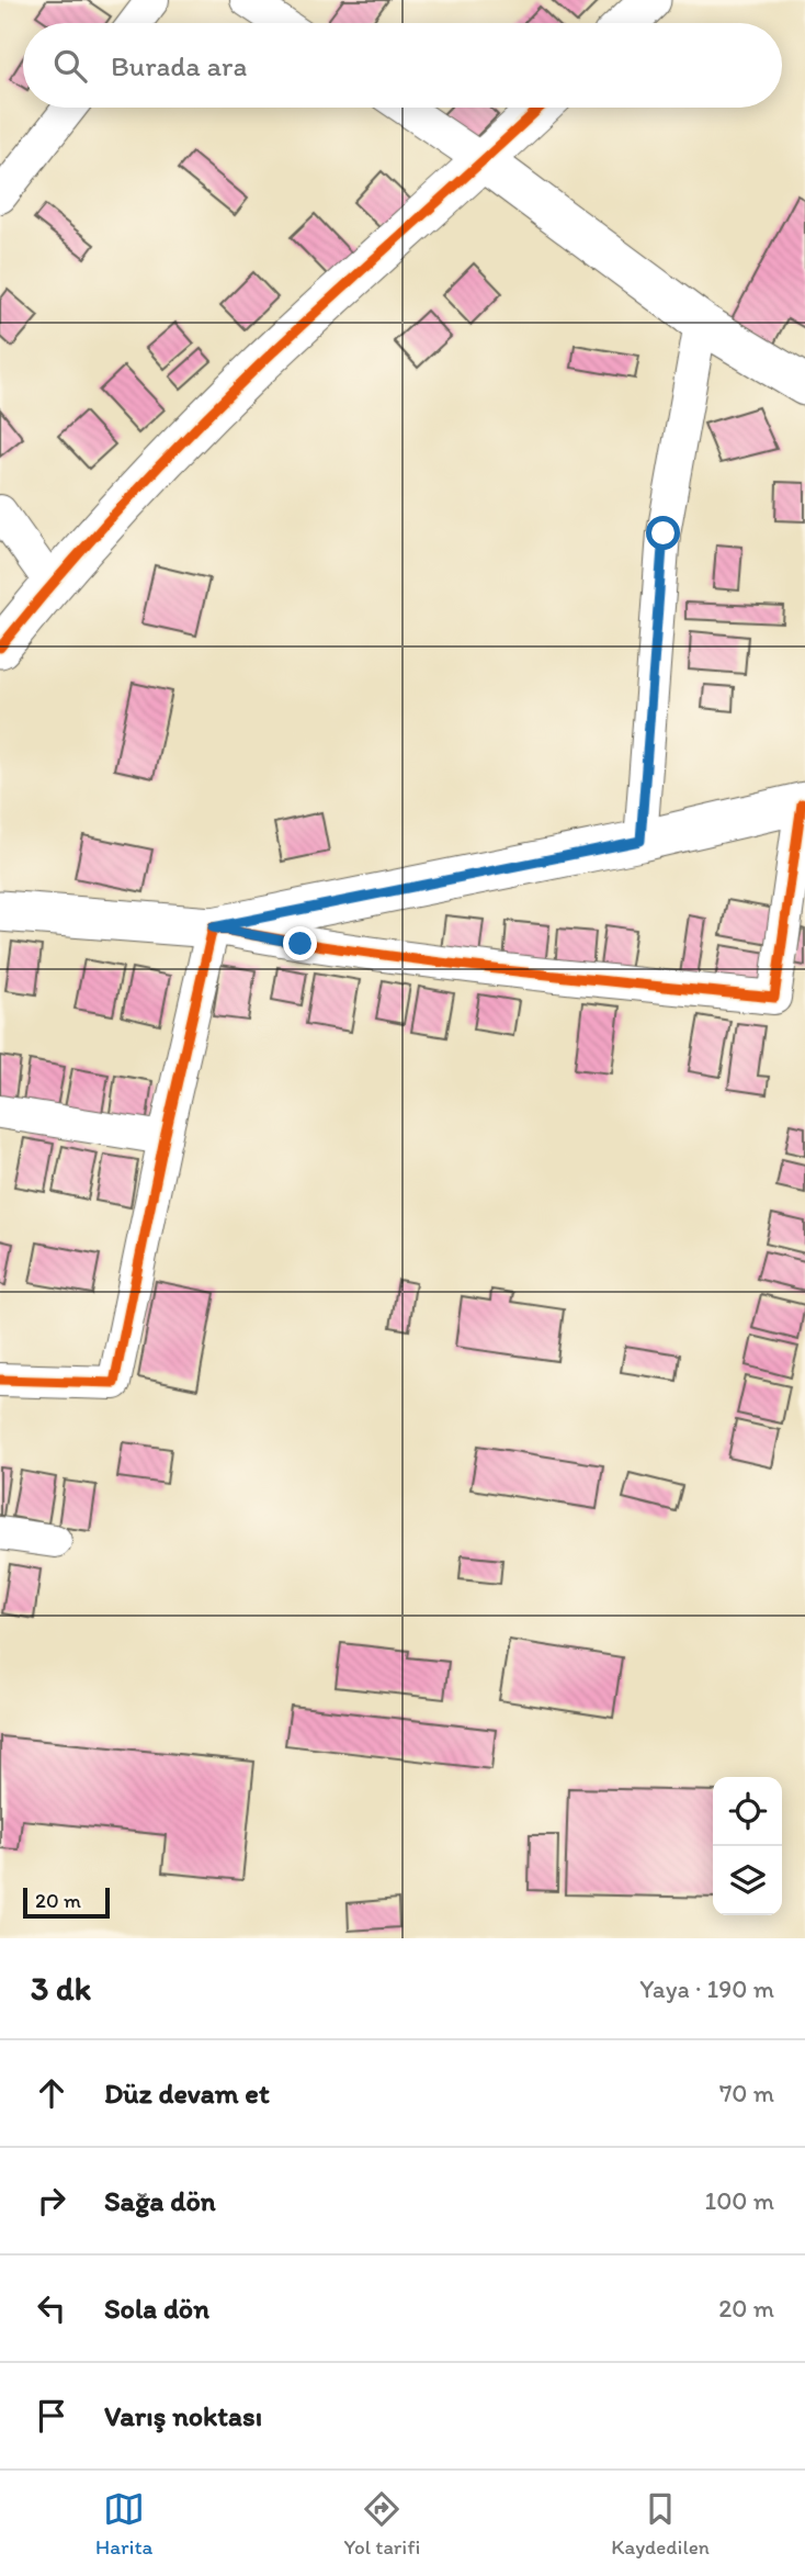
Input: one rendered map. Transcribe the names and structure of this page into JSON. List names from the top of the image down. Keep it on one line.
{"scale_bar":"20 m","page":{"search":"Burada ara","scale":"20 m","heading":["3 dk","Yaya · 190 m"],"list":[["Düz devam et","70 m"],["Sağa dön","100 m"],["Sola dön","20 m"],"Varış noktası"],"nav":["Harita","Yol tarifi","Kaydedilen"]}}
